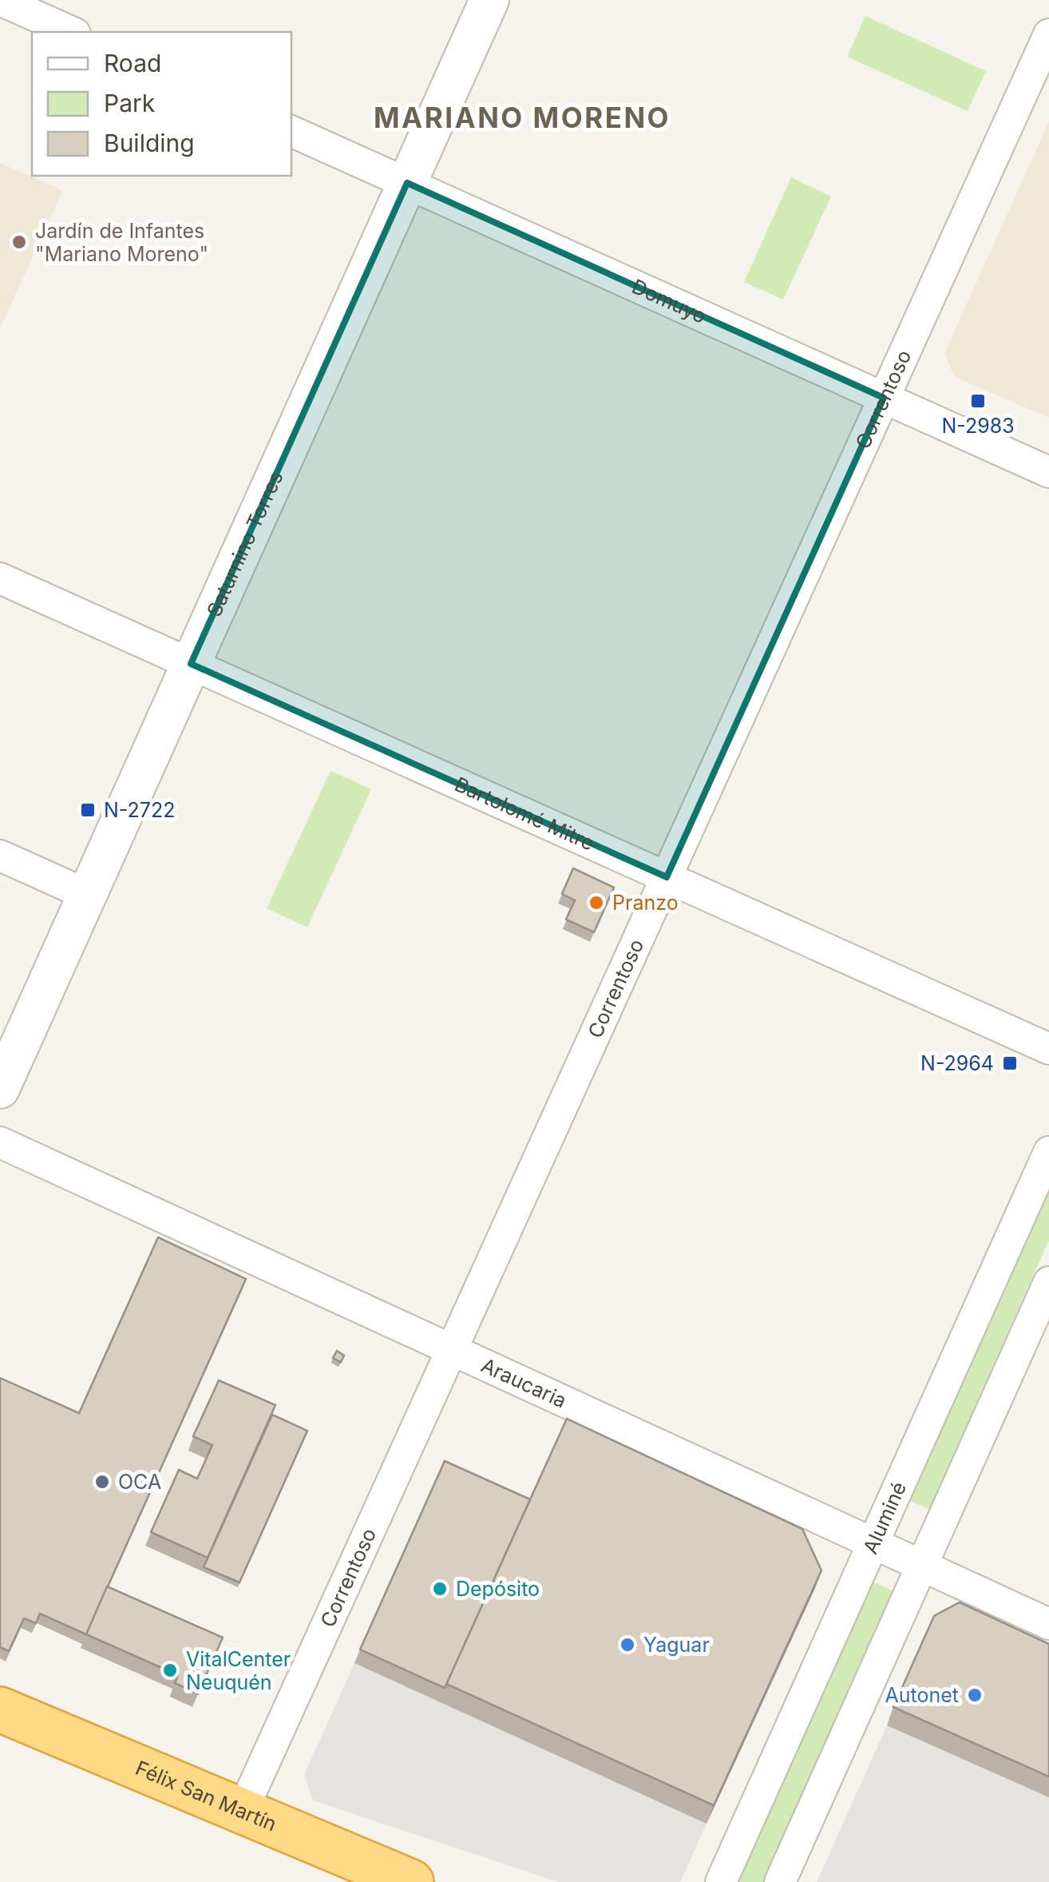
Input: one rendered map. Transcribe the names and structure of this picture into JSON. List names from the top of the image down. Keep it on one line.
{"streets":{"highway":["Félix San Martín"],"street":["Domuyo","Correntoso","Saturnino Torres","Bartolomé Mitre","Araucaria","Aluminé"]},"crossings":[["Domuyo","Correntoso"],["Domuyo","Saturnino Torres"],["Correntoso","Bartolomé Mitre"],["Correntoso","Araucaria"],["Correntoso","Félix San Martín"],["Saturnino Torres","Bartolomé Mitre"],["Araucaria","Aluminé"]],"districts":["MARIANO MORENO"],"places":{"other":["Jardín de Infantes \"Mariano Moreno\"","Pranzo","OCA","Depósito","Yaguar","VitalCenter Neuquén","Autonet"],"transit":["N-2983","N-2722","N-2964"]},"legend":["Road","Park","Building"]}
